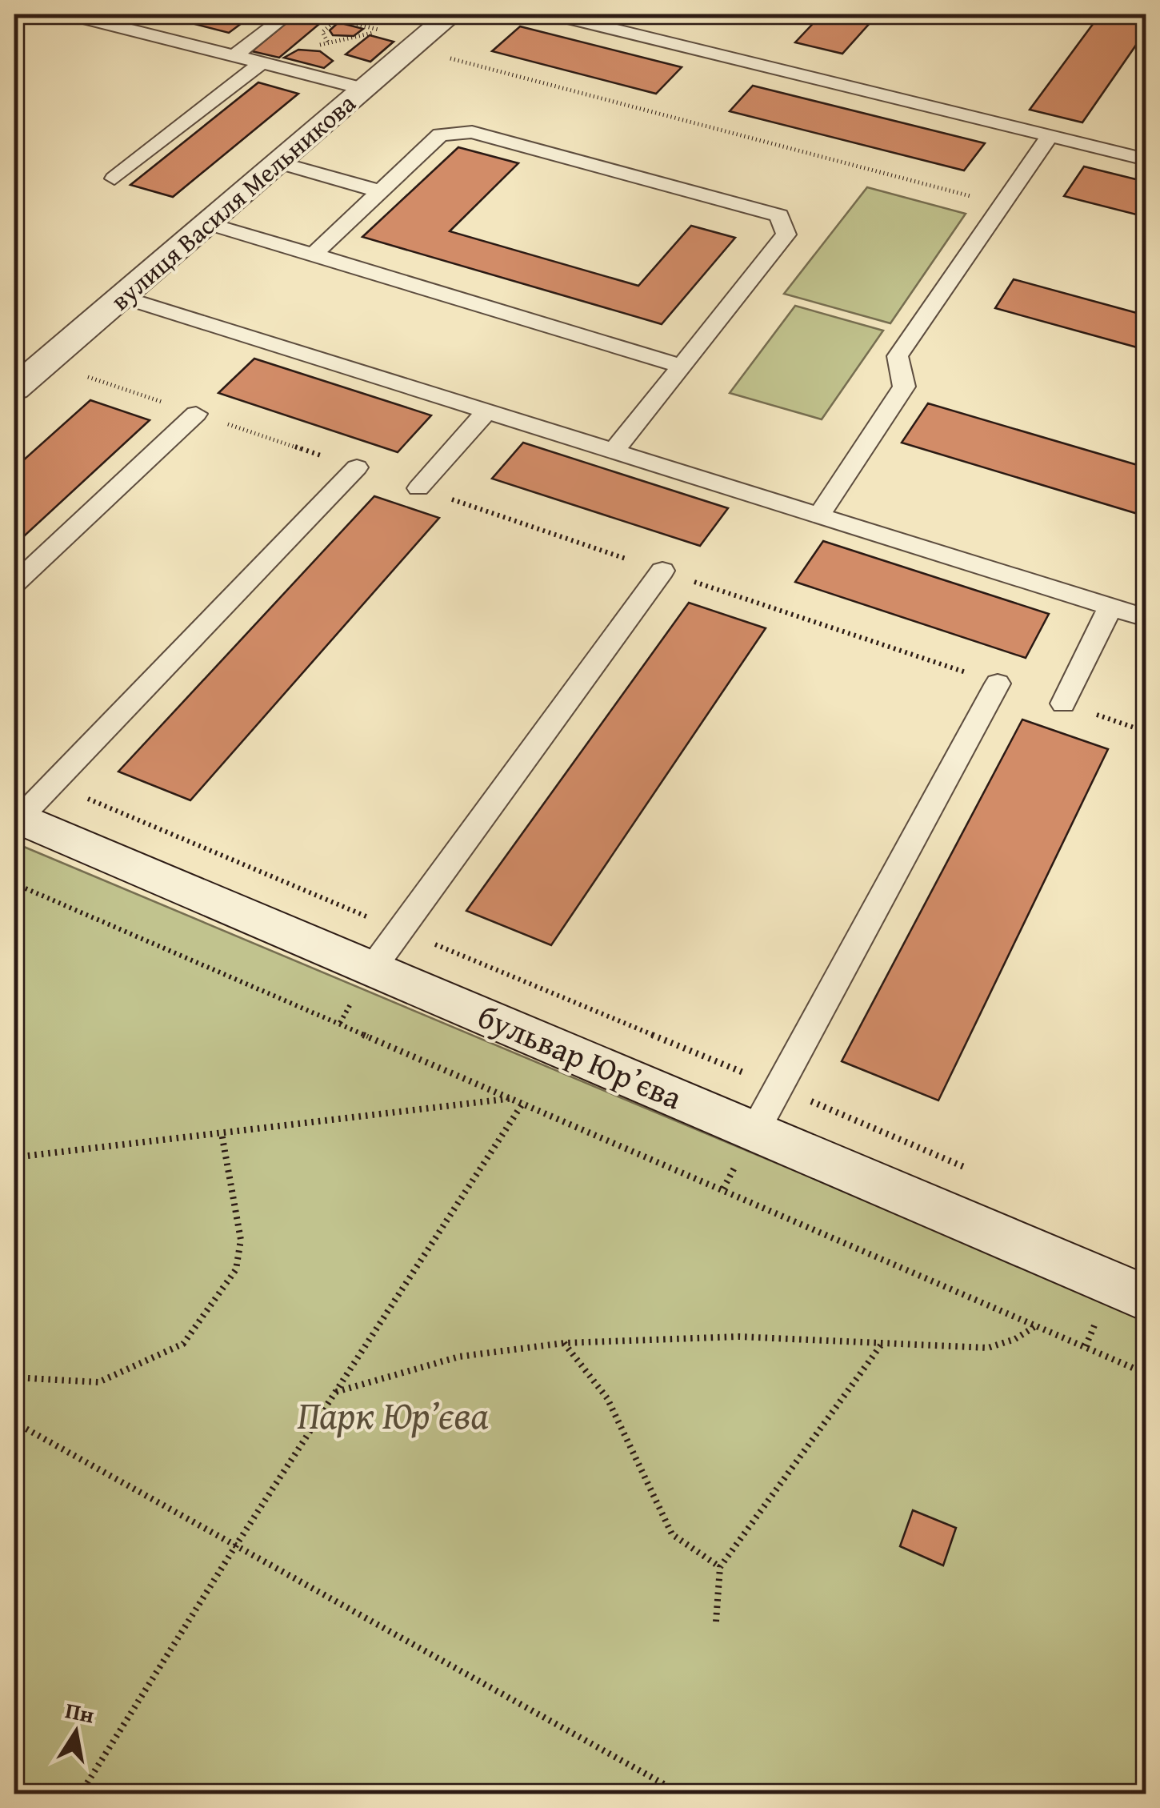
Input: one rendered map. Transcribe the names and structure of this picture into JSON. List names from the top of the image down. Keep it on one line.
{"streets":{"street":["вулиця Василя Мельникова","бульвар Юрʼєва"]},"parks":["Парк Юр’єва"],"north":"top"}
